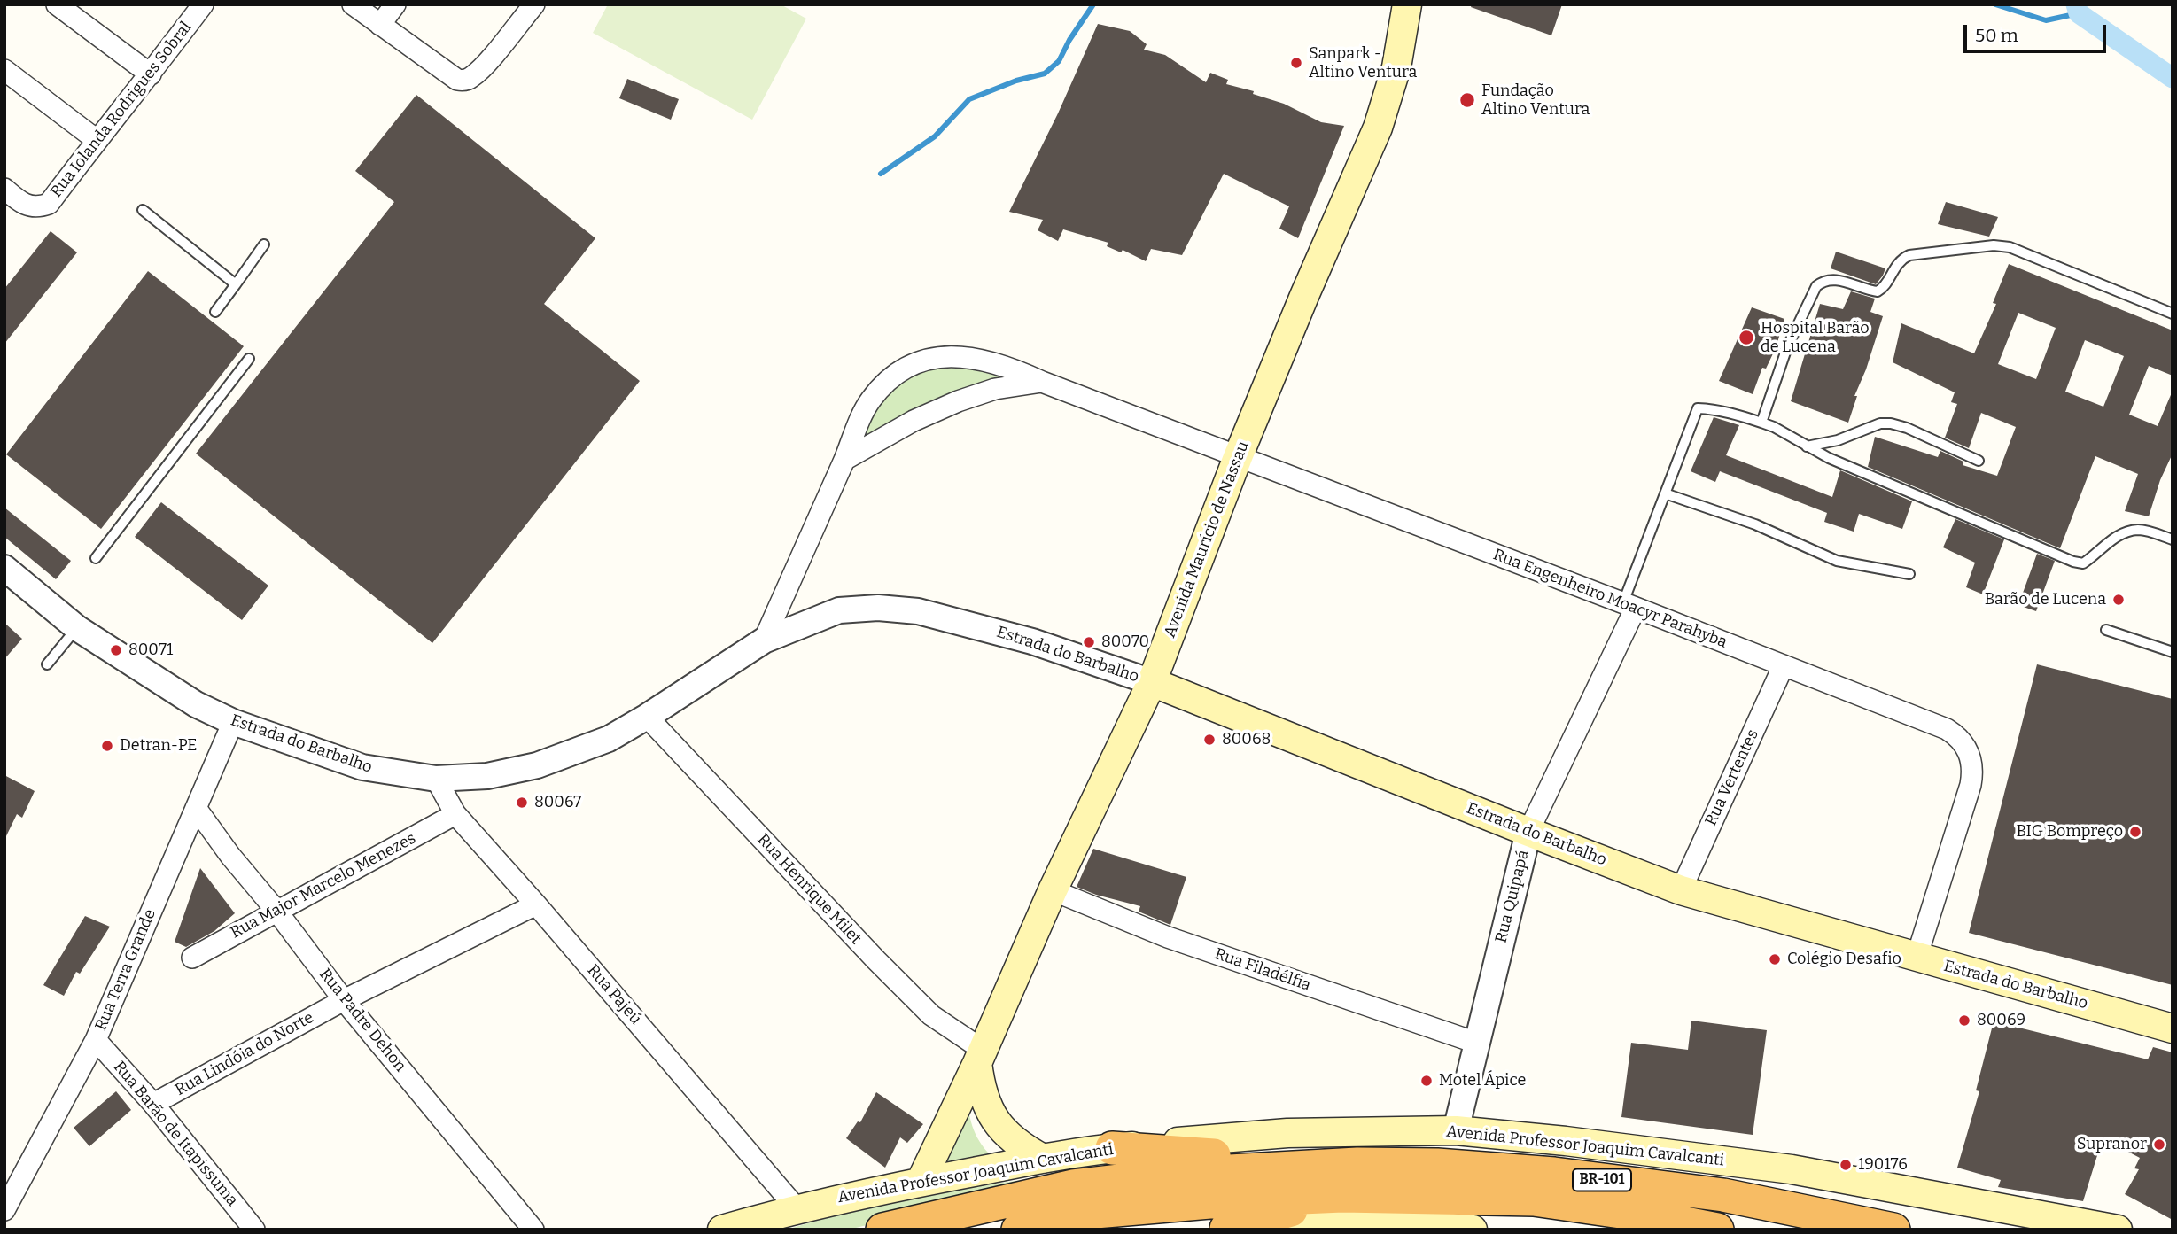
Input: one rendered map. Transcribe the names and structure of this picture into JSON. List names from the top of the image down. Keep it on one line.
{"streets":{"highway":["Avenida Professor Joaquim Cavalcanti","BR-101"],"main road":["Avenida Maurício de Nassau","Estrada do Barbalho"],"street":["Rua Iolanda Rodrigues Sobral","Rua Engenheiro Moacyr Parahyba","Rua Vertentes","Rua Major Marcelo Menezes","Rua Henrique Milet","Rua Quipapá","Rua Terra Grande","Rua Filadélfia","Rua Pajeú","Rua Padre Dehon","Rua Lindóia do Norte","Rua Barão de Itapissuma"]},"crossings":[["Avenida Maurício de Nassau","Rua Engenheiro Moacyr Parahyba"],["Avenida Maurício de Nassau","Estrada do Barbalho"],["Avenida Maurício de Nassau","Rua Henrique Milet"],["Avenida Maurício de Nassau","Rua Filadélfia"],["Avenida Maurício de Nassau","Avenida Professor Joaquim Cavalcanti"],["Rua Engenheiro Moacyr Parahyba","Estrada do Barbalho"],["Rua Engenheiro Moacyr Parahyba","Rua Vertentes"],["Rua Engenheiro Moacyr Parahyba","Rua Quipapá"],["Estrada do Barbalho","Rua Vertentes"],["Estrada do Barbalho","Rua Henrique Milet"],["Estrada do Barbalho","Rua Quipapá"],["Estrada do Barbalho","Rua Terra Grande"],["Estrada do Barbalho","Rua Pajeú"],["Rua Major Marcelo Menezes","Rua Pajeú"],["Rua Major Marcelo Menezes","Rua Padre Dehon"],["Rua Quipapá","Rua Filadélfia"],["Rua Quipapá","Avenida Professor Joaquim Cavalcanti"],["Rua Terra Grande","Rua Padre Dehon"],["Rua Terra Grande","Rua Barão de Itapissuma"],["Rua Pajeú","Rua Lindóia do Norte"],["Rua Pajeú","Avenida Professor Joaquim Cavalcanti"],["Rua Padre Dehon","Rua Lindóia do Norte"],["Rua Lindóia do Norte","Rua Barão de Itapissuma"],["Avenida Professor Joaquim Cavalcanti","BR-101"]],"places":["Sanpark - Altino Ventura","Fundação Altino Ventura","Hospital Barão de Lucena","Barão de Lucena","80070","80071","80068","Detran-PE","80067","BIG Bompreço","Colégio Desafio","80069","Motel Ápice","Supranor","190176"],"scale_bar":"50 m"}
